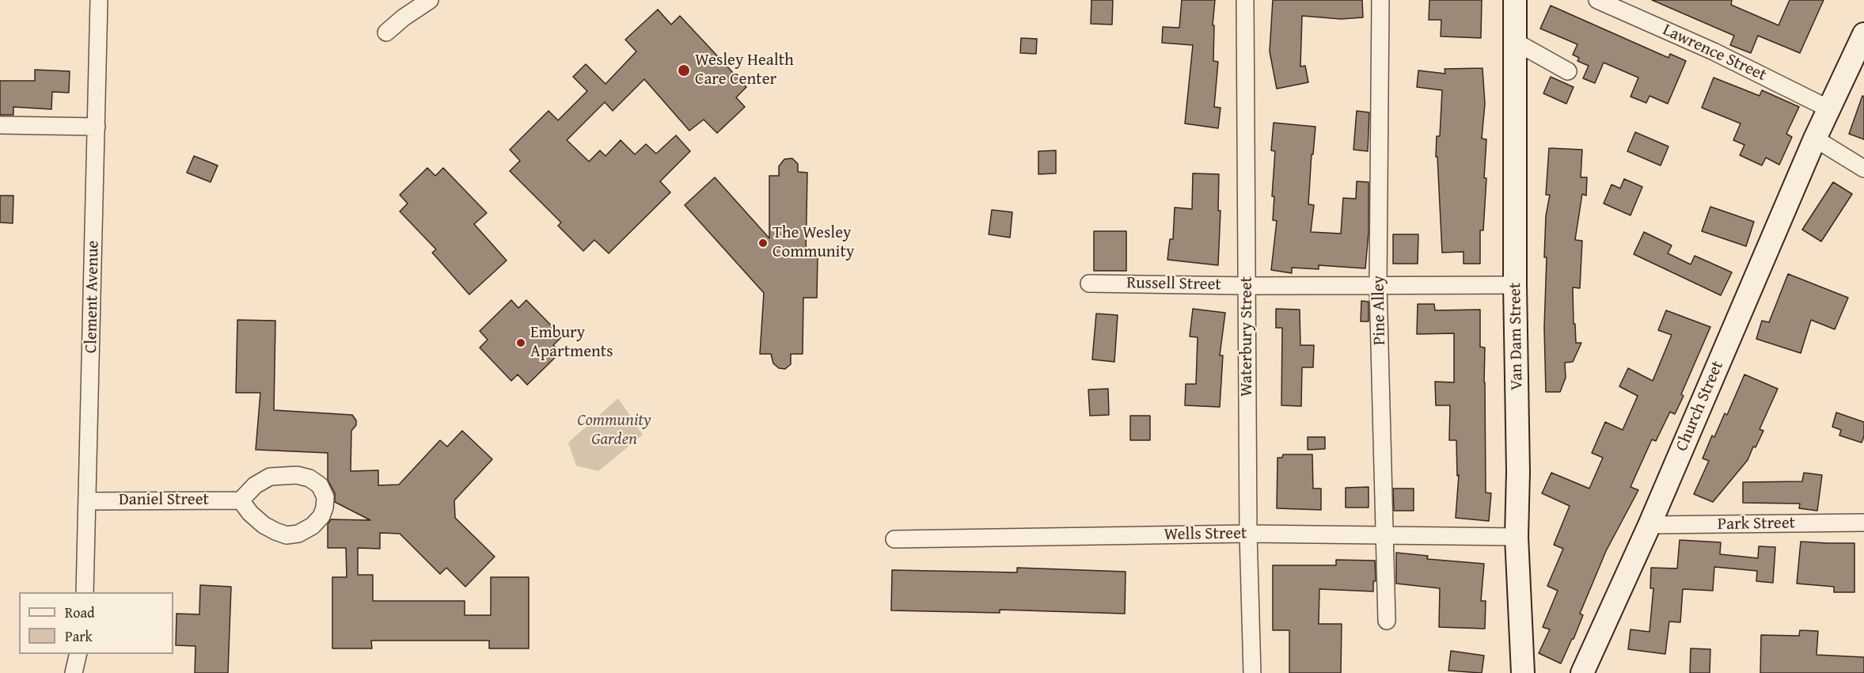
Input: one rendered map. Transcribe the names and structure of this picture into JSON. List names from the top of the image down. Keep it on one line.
{"streets":{"main road":["Van Dam Street","Church Street"],"street":["Lawrence Street","Russell Street","Clement Avenue","Pine Alley","Waterbury Street","Daniel Street","Park Street","Wells Street"]},"crossings":[["Lawrence Street","Church Street"],["Russell Street","Pine Alley"],["Russell Street","Waterbury Street"],["Russell Street","Van Dam Street"],["Clement Avenue","Daniel Street"],["Pine Alley","Wells Street"],["Waterbury Street","Wells Street"],["Van Dam Street","Wells Street"],["Church Street","Park Street"]],"parks":["Community Garden"],"places":["Wesley Health Care Center","The Wesley Community","Embury Apartments"],"legend":["Road","Park"]}
